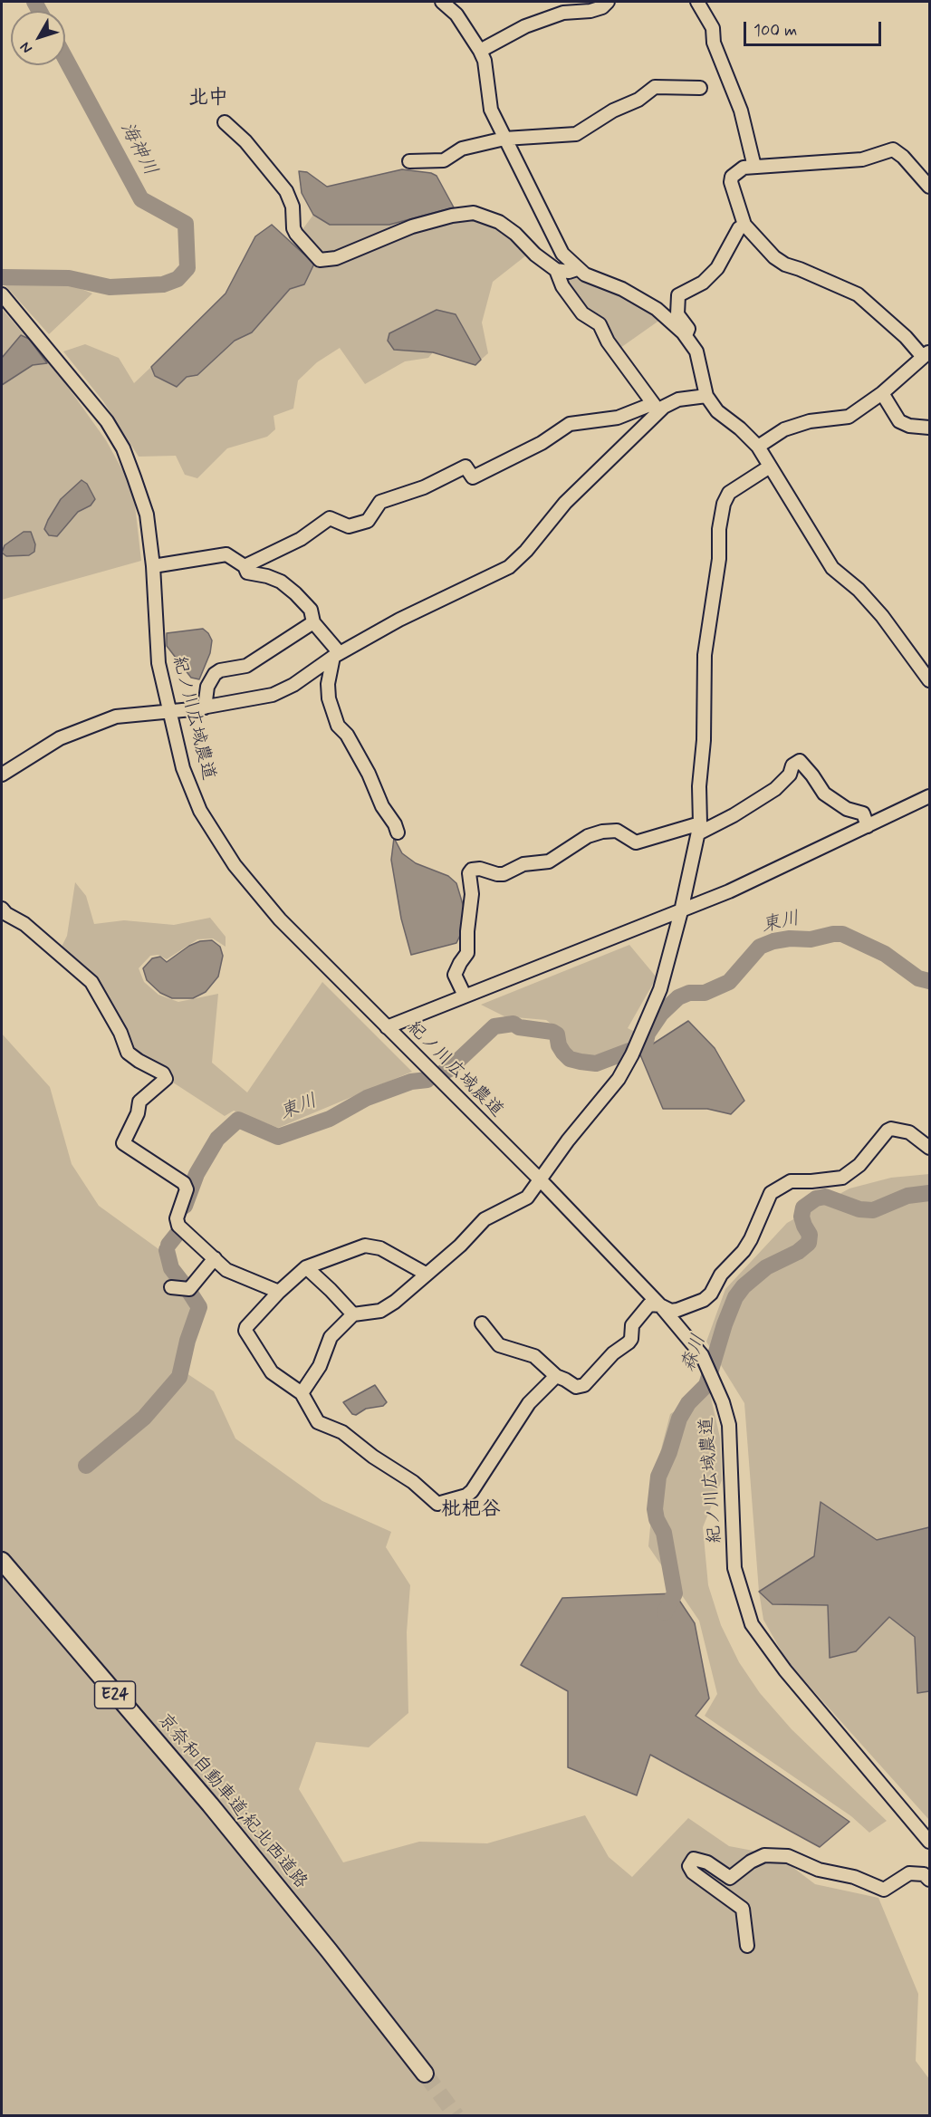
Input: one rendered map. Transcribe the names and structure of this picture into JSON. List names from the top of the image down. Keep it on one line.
{"streets":{"highway":["E24","京奈和自動車道;紀北西道路"],"street":["紀ノ川広域農道"]},"districts":["北中","枇杷谷"],"water":["海神川","東川","森川"],"scale_bar":"100 m","north":"bottom left"}
